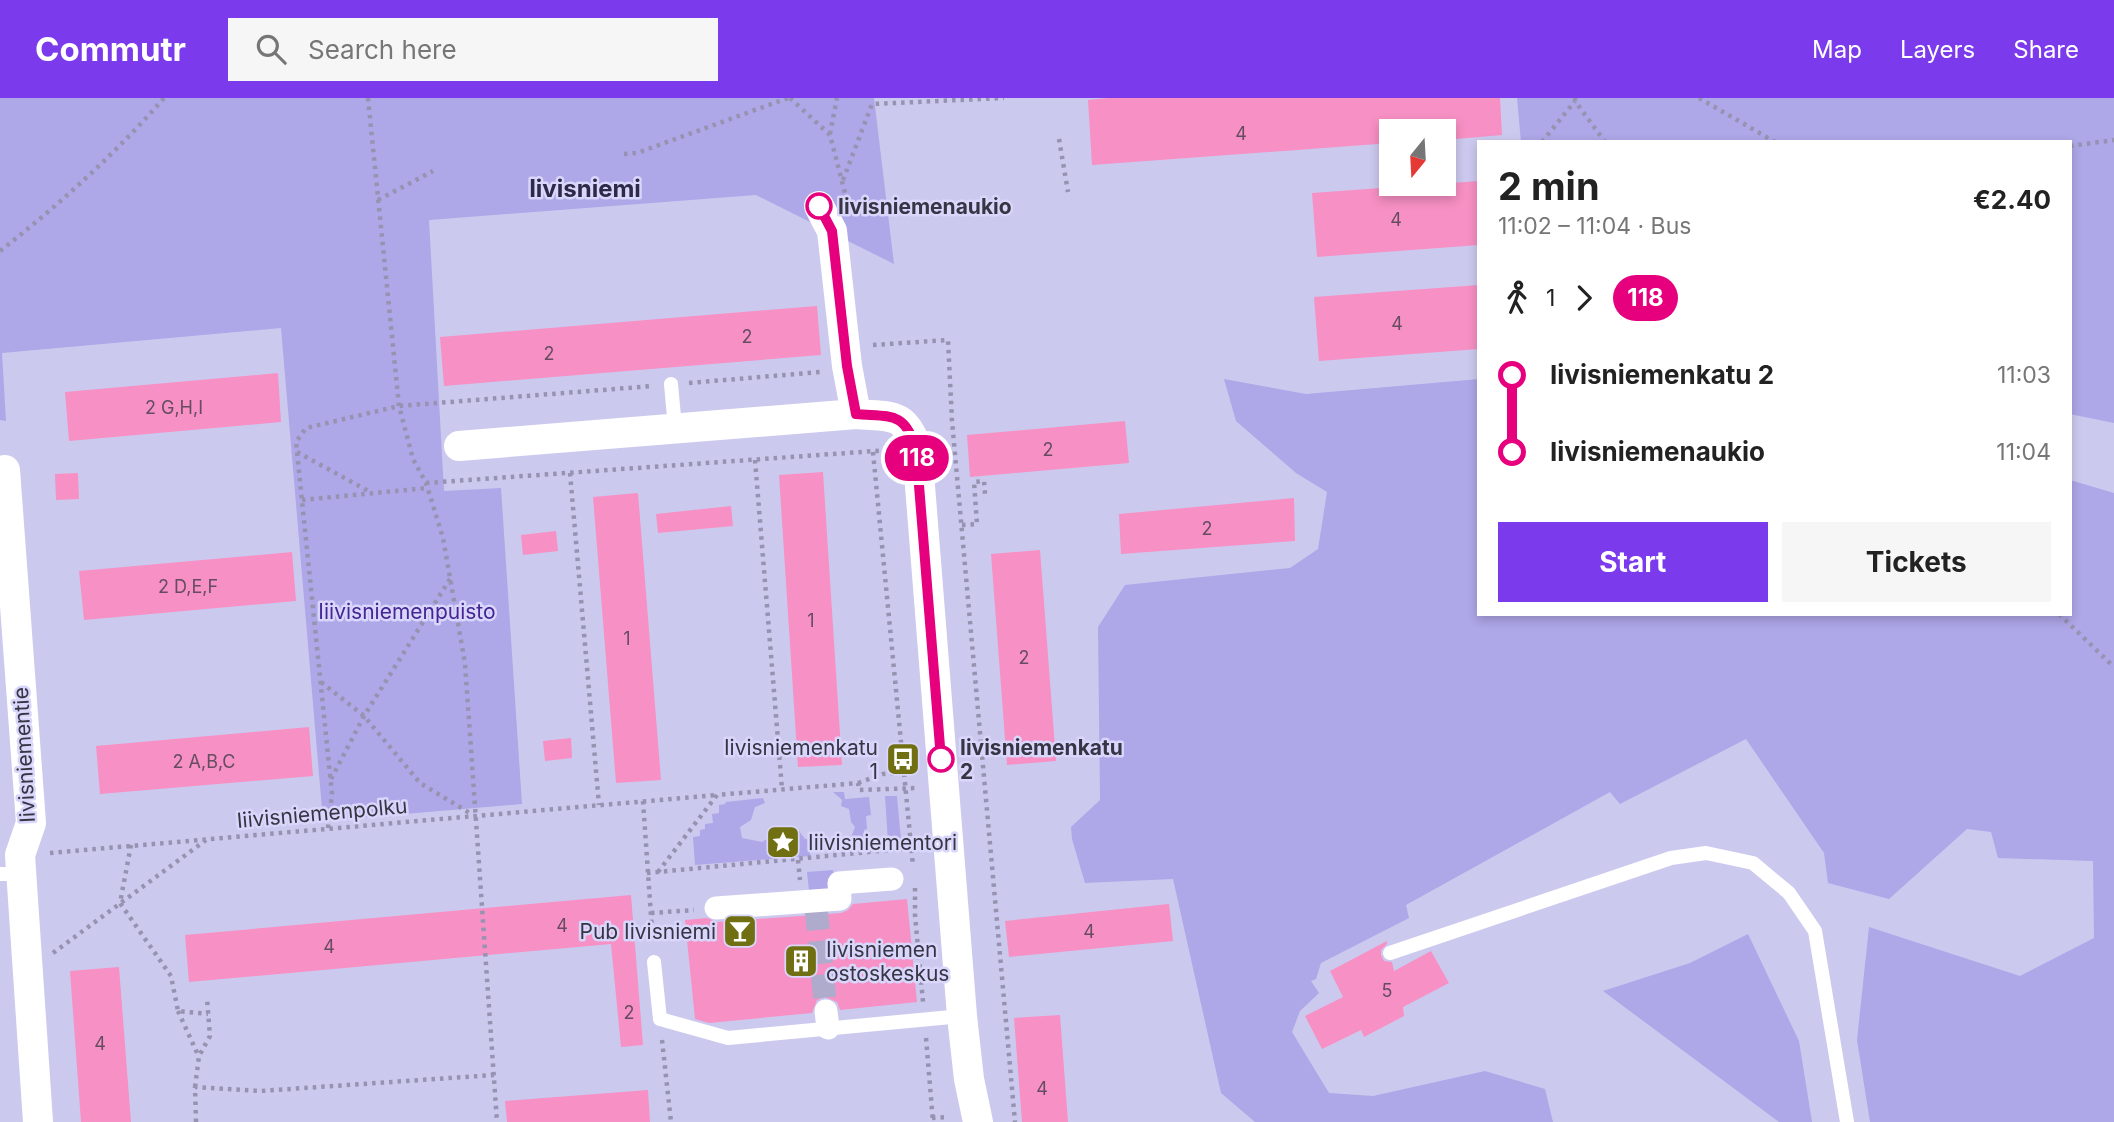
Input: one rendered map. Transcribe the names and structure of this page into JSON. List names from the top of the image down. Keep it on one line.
{"streets":{"street":["Iivisniementie"],"path":["Iiivisniemenpolku"]},"crossings":[["Iivisniementie","Iiivisniemenpolku"]],"districts":["Iivisniemi"],"parks":["Iiivisniemenpuisto"],"places":{"other":["Iivisniemenaukio","Iivisniemenkatu 2"],"bus stop":["Iivisniemenkatu 1"],"place":["Iiivisniementori"],"bar":["Pub Iivisniemi"],"building":["Iivisniemen ostoskeskus"]},"lines":["bus line 118"],"house_numbers":["4","4","4","2","2","2 G,H,I","2","2","2 D,E,F","1","1","2","2 A,B,C","4","4","4","5","2","4","4"],"north":"bottom","page":{"header":"Commutr","search":"Search here","nav":["Map","Layers","Share"],"on_map":"118","heading":["2 min","11:02 – 11:04 · Bus","€2.40"],"legs":["1","118"],"list":[{"name":"Iivisniemenkatu 2","value":"11:03"},{"name":"Iivisniemenaukio","value":"11:04"}],"buttons":["Start","Tickets"]}}
